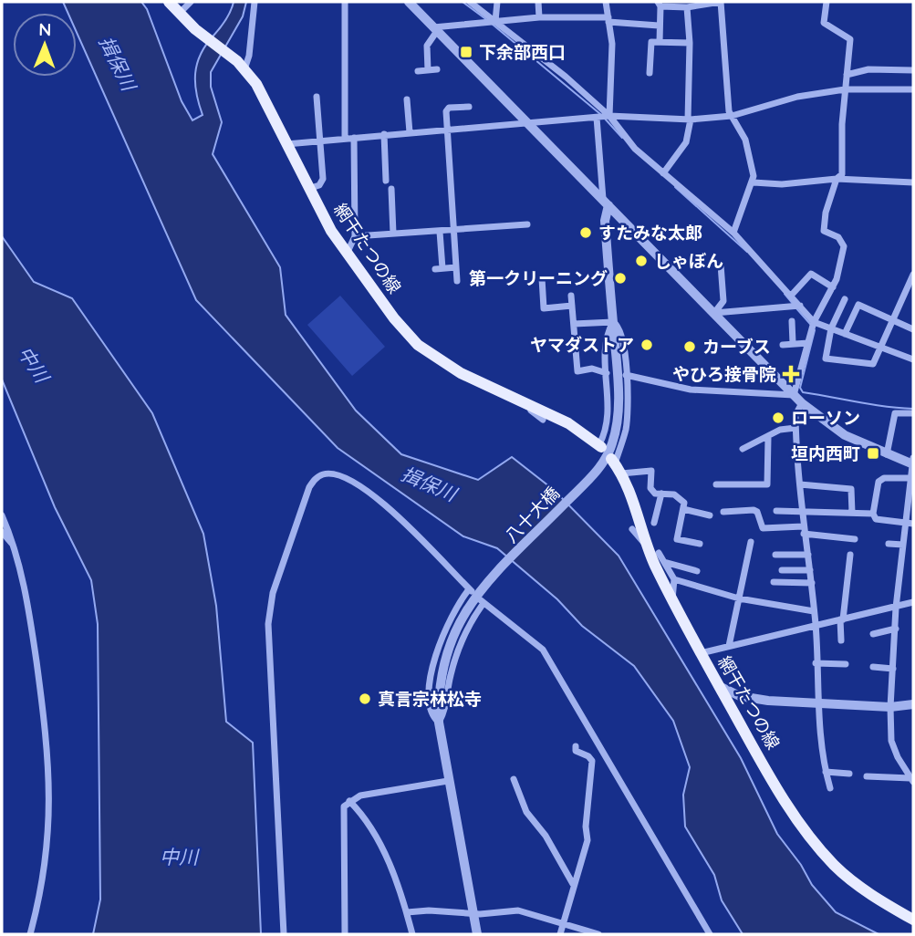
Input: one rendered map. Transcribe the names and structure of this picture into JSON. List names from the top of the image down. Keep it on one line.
{"streets":{"main road":["網干たつの線"],"street":["八十大橋"]},"water":["揖保川","中川"],"places":{"transit":["下余部西口","垣内西町"],"other":["すたみな太郎","しゃぼん","第一クリーニング","ヤマダストア","カーブス","ローソン","真言宗林松寺"],"health":["やひろ接骨院"]},"north":"top"}
